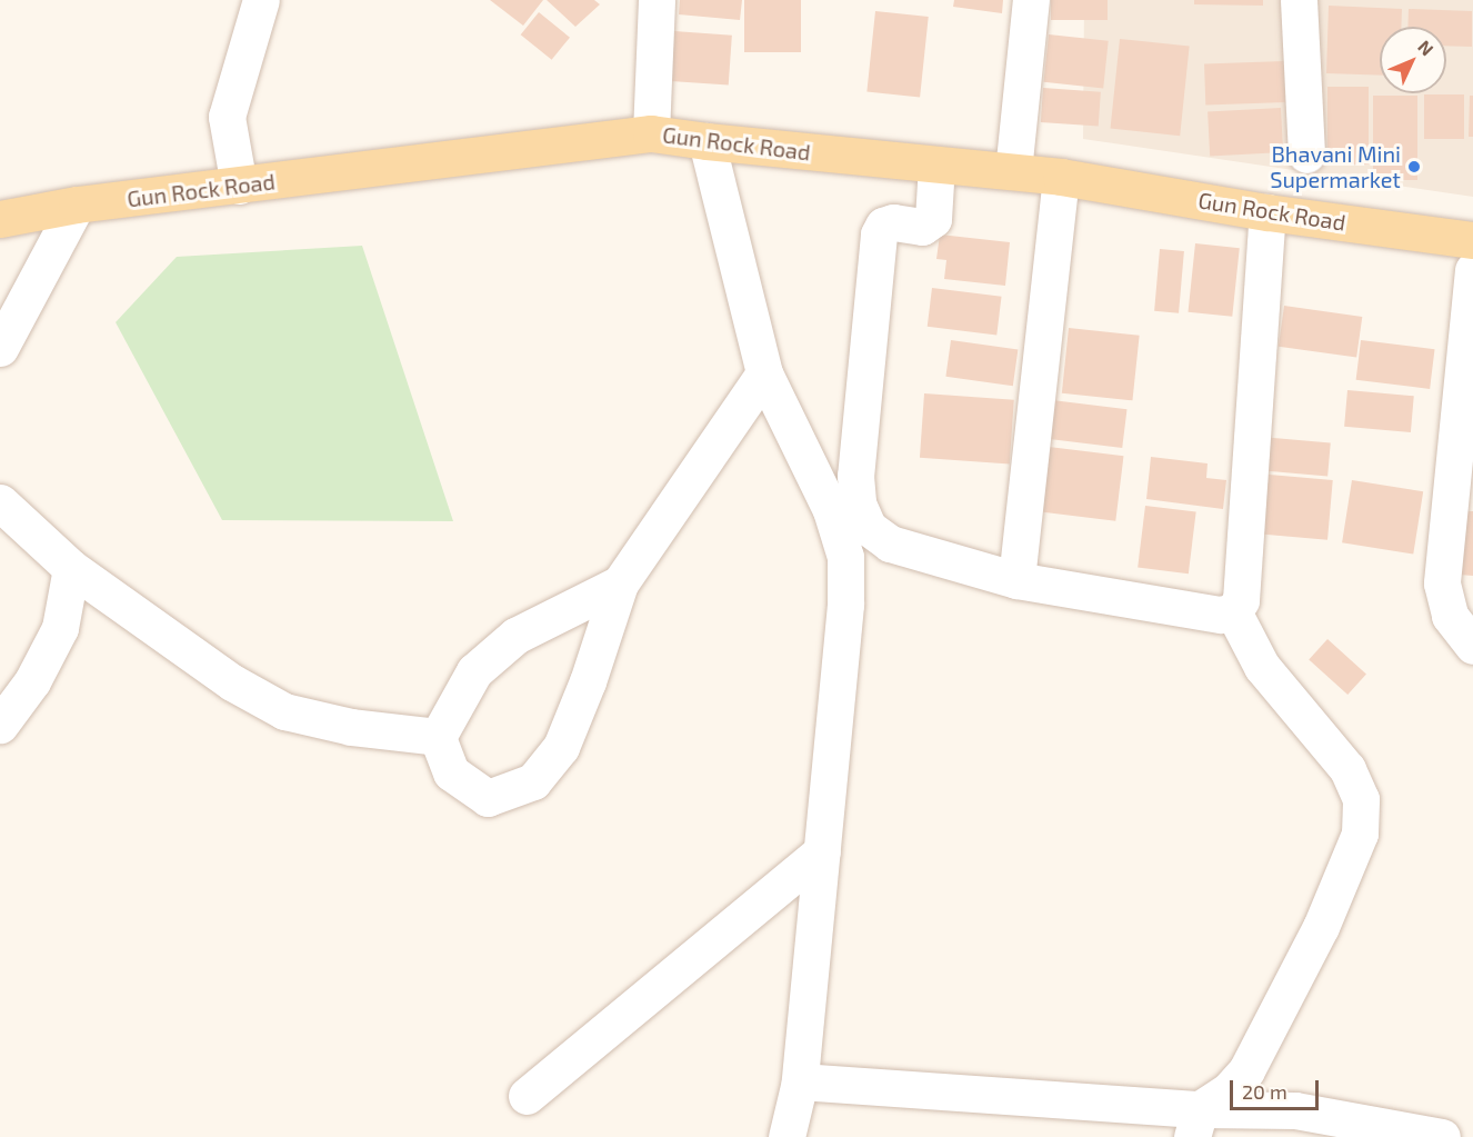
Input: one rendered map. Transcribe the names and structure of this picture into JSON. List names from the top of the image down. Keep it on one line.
{"streets":{"main road":["Gun Rock Road"]},"places":["Bhavani Mini Supermarket"],"scale_bar":"20 m","north":"top right"}
